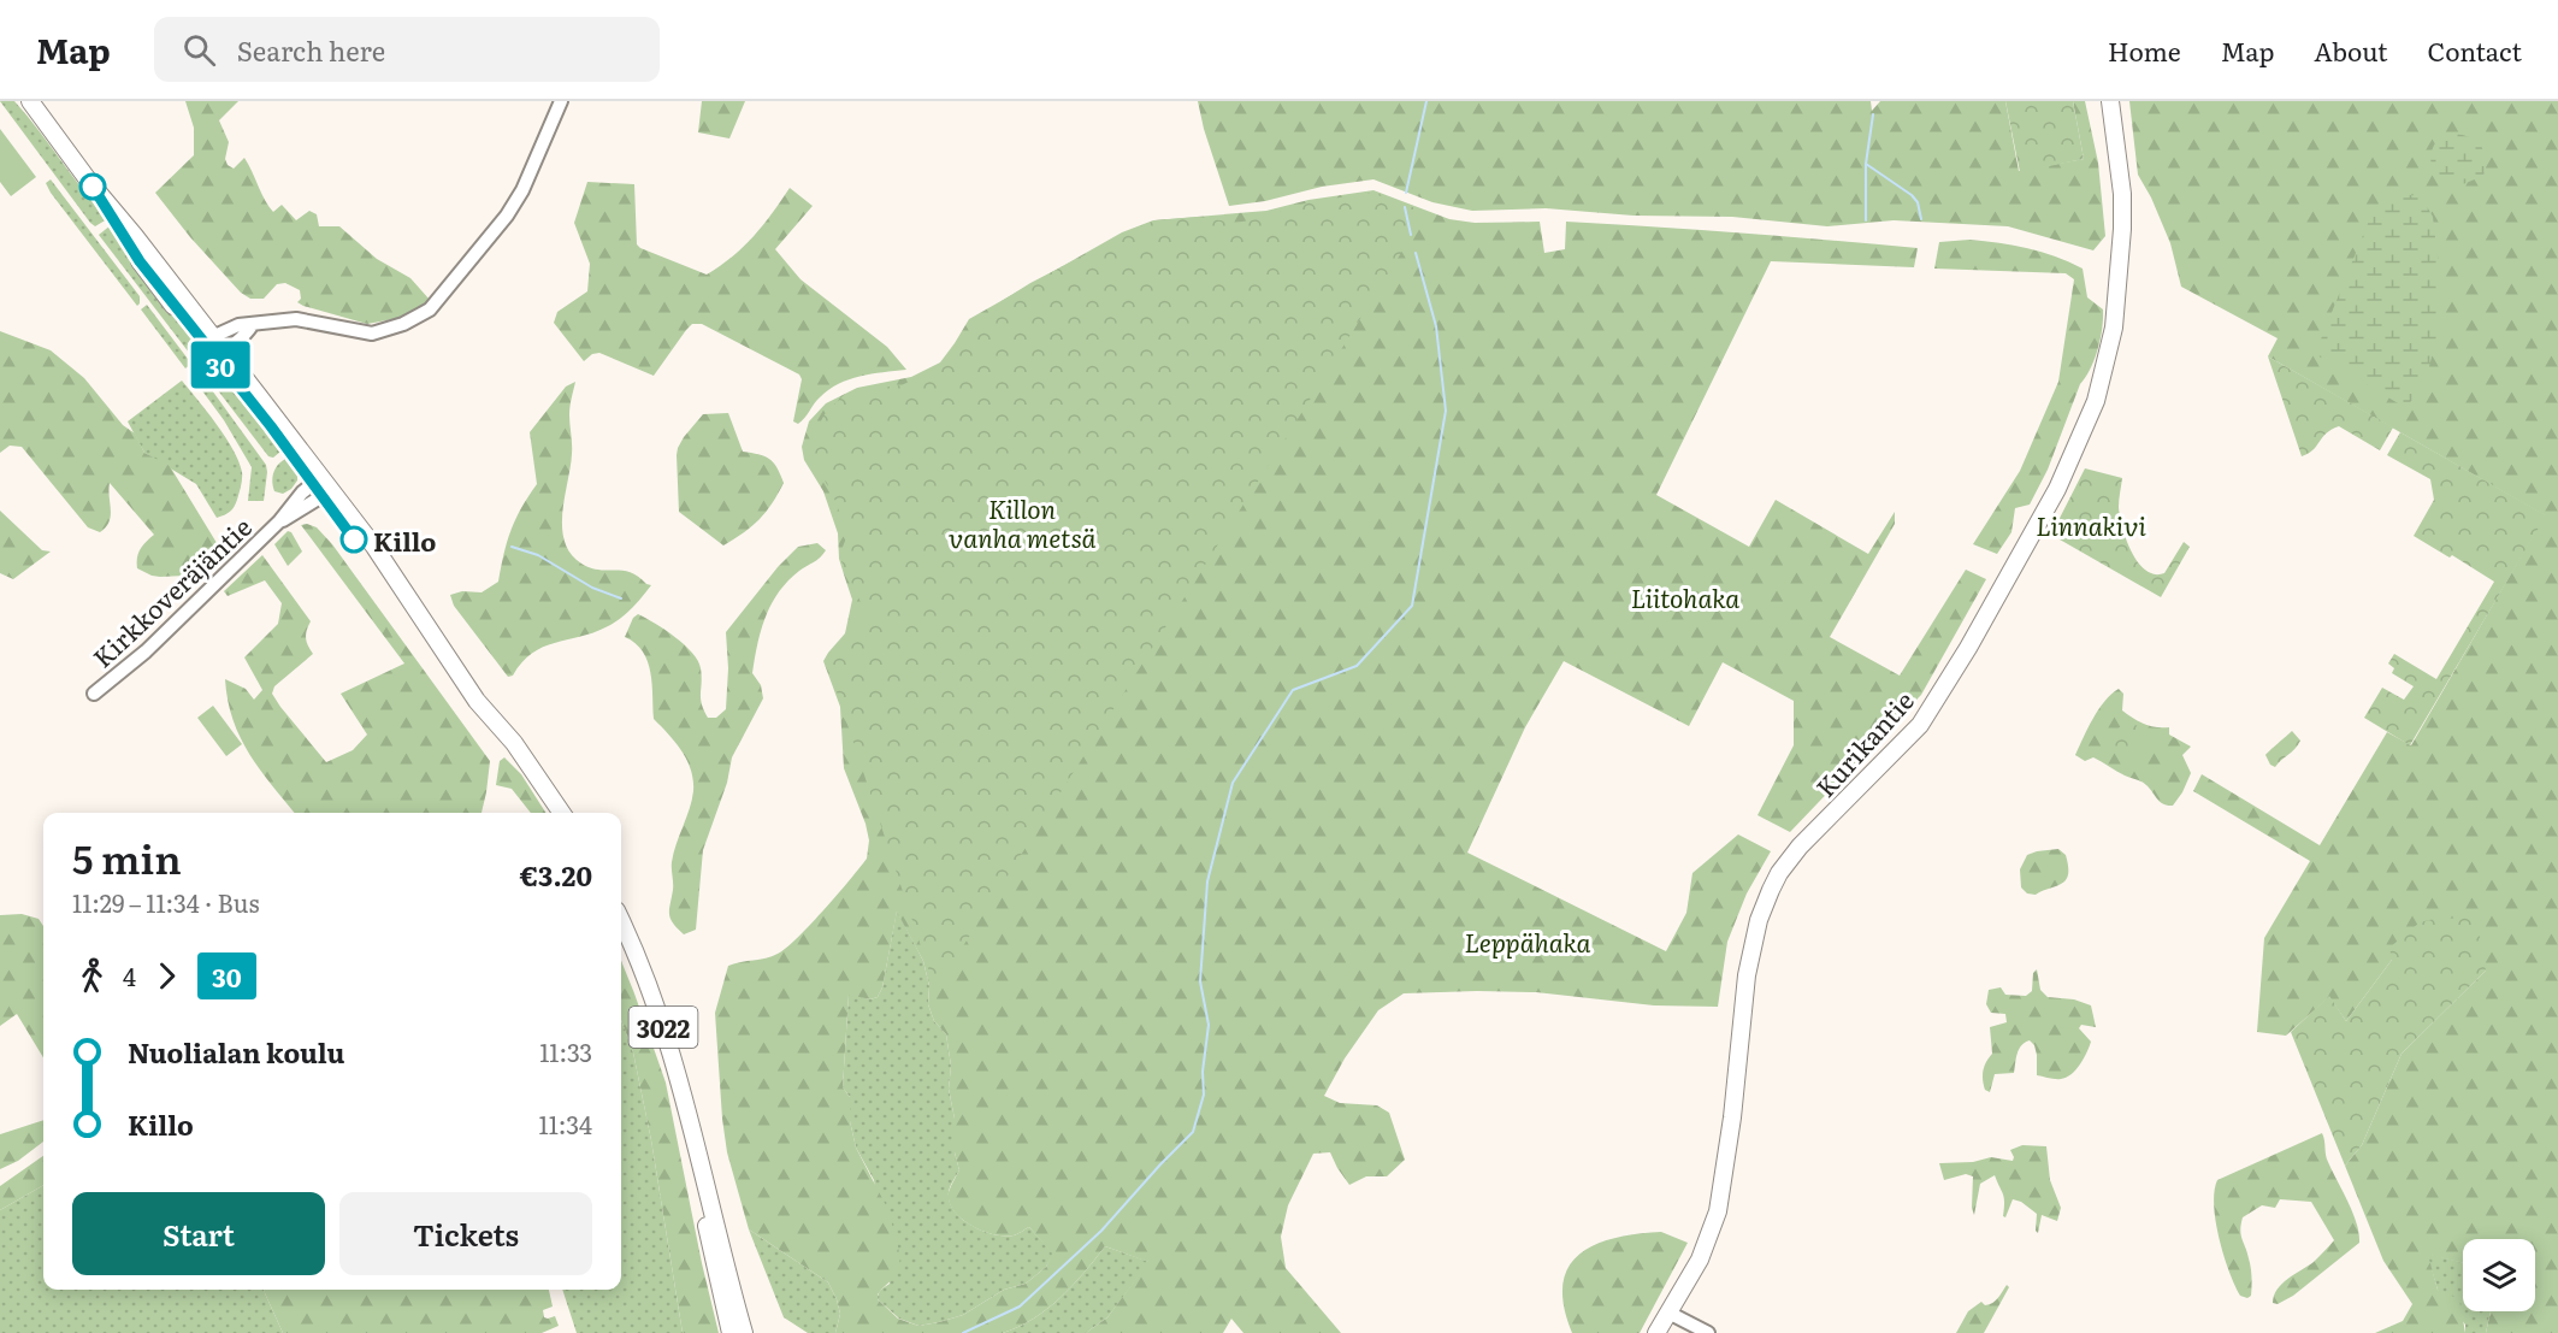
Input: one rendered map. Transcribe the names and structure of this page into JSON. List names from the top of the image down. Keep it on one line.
{"streets":{"main road":["Kurikantie","3022"],"street":["Kirkkoveräjäntie"]},"parks":["Killon vanha metsä","Linnakivi","Liitohaka","Leppähaka"],"places":["Killo"],"lines":["bus line 30"],"page":{"header":"Map","search":"Search here","nav":["Home","Map","About","Contact"],"on_map":"30","heading":["5 min","11:29 – 11:34 · Bus","€3.20"],"legs":["4","30"],"list":[{"name":"Nuolialan koulu","value":"11:33"},{"name":"Killo","value":"11:34"}],"buttons":["Start","Tickets"]}}
